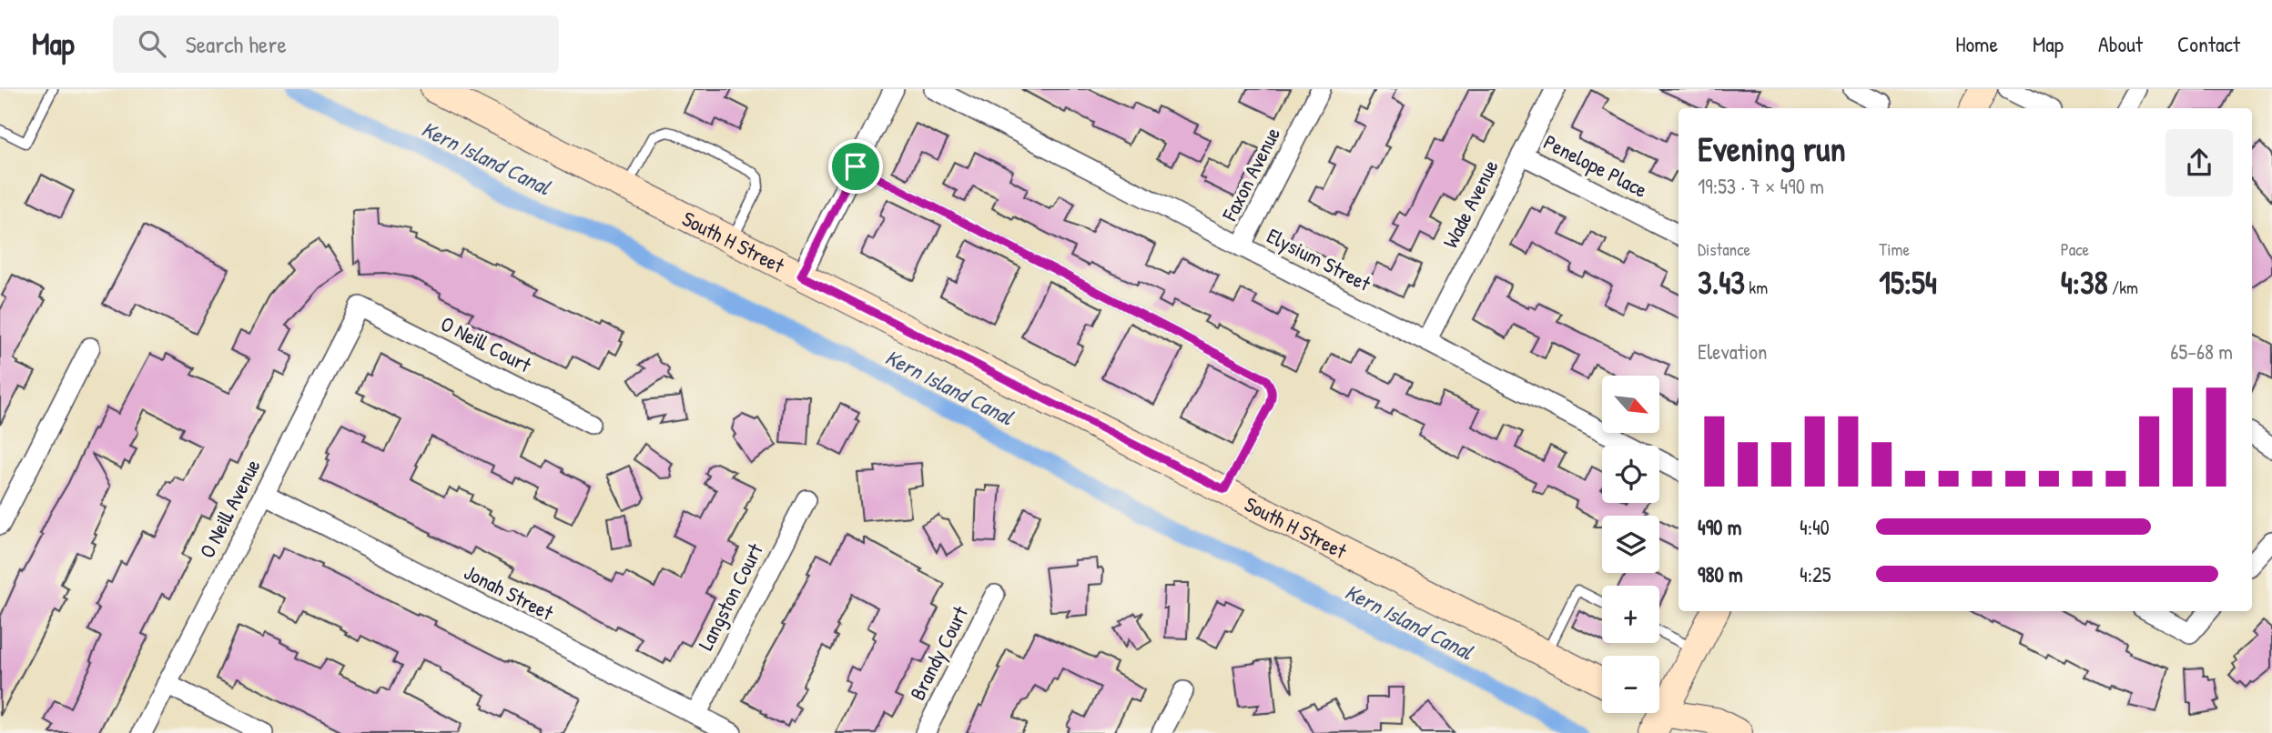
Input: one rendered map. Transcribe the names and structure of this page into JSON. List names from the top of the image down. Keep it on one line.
{"streets":{"street":["Penelope Place","Faxon Avenue","Wade Avenue","South H Street","Elysium Street","O Neill Court","O Neill Avenue","Jonah Street","Langston Court","Brandy Court"]},"crossings":[["Penelope Place","Wade Avenue"],["Faxon Avenue","Elysium Street"],["Wade Avenue","Elysium Street"],["O Neill Court","O Neill Avenue"],["O Neill Avenue","Jonah Street"],["Jonah Street","Langston Court"]],"water":["Kern Island Canal"],"north":"bottom right","page":{"header":"Map","search":"Search here","nav":["Home","Map","About","Contact"],"heading":["Evening run","19:53 · 7 × 490 m"],"stats":[["Distance","3.43 km"],["Time","15:54"],["Pace","4:38 /km"]],"chart":["Elevation","65–68 m"],"map_buttons":["+","−"],"list":[{"name":"490 m","note":"4:40"},{"name":"980 m","note":"4:25"}]}}
